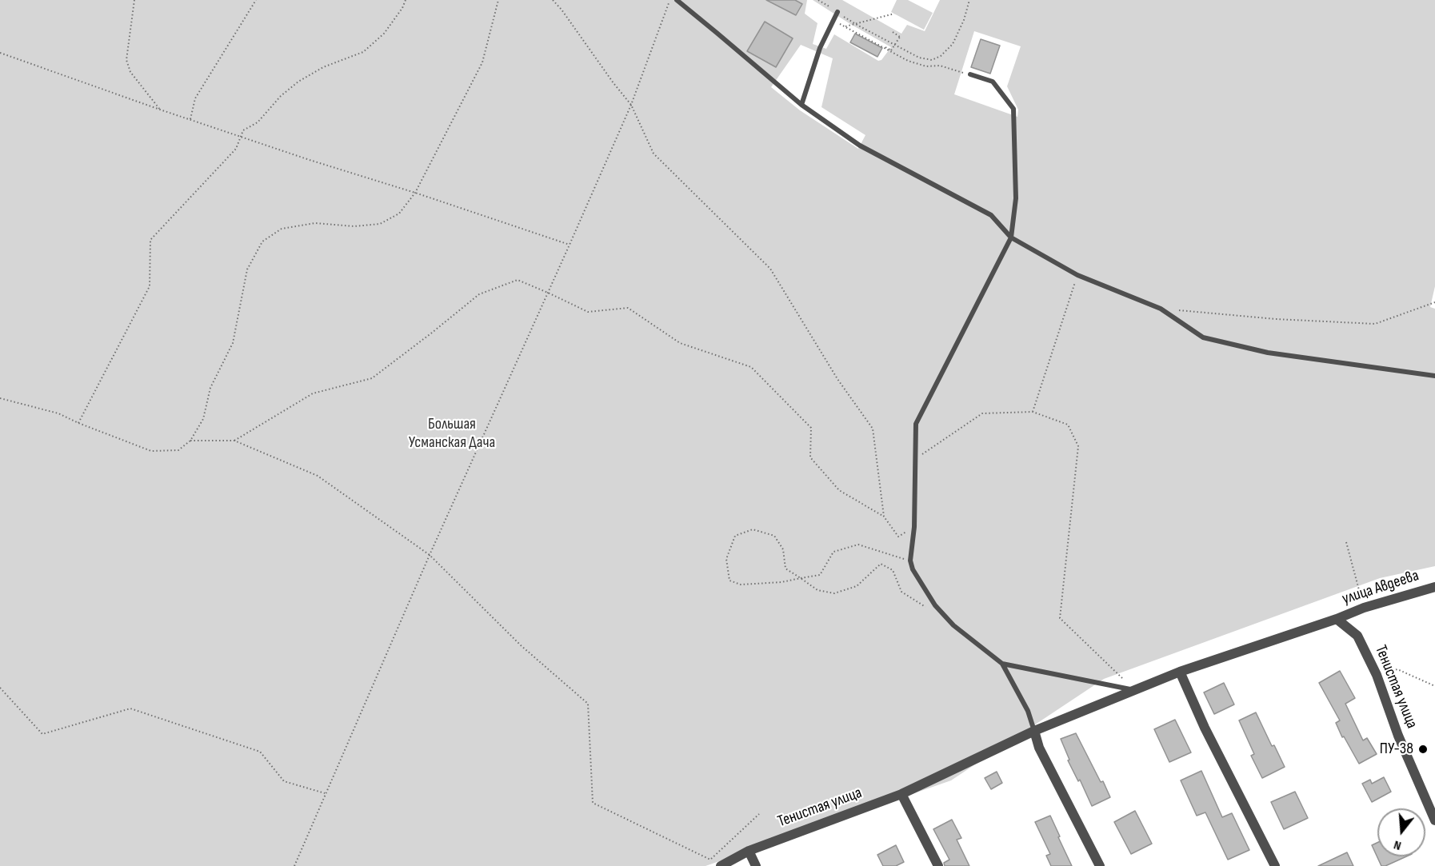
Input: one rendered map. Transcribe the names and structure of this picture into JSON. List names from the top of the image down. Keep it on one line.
{"streets":{"street":["улица Авдеева","Тенистая улица"]},"crossings":[["улица Авдеева","Тенистая улица"]],"parks":["Большая Усманская Дача"],"places":["ПУ-38"],"north":"bottom"}
